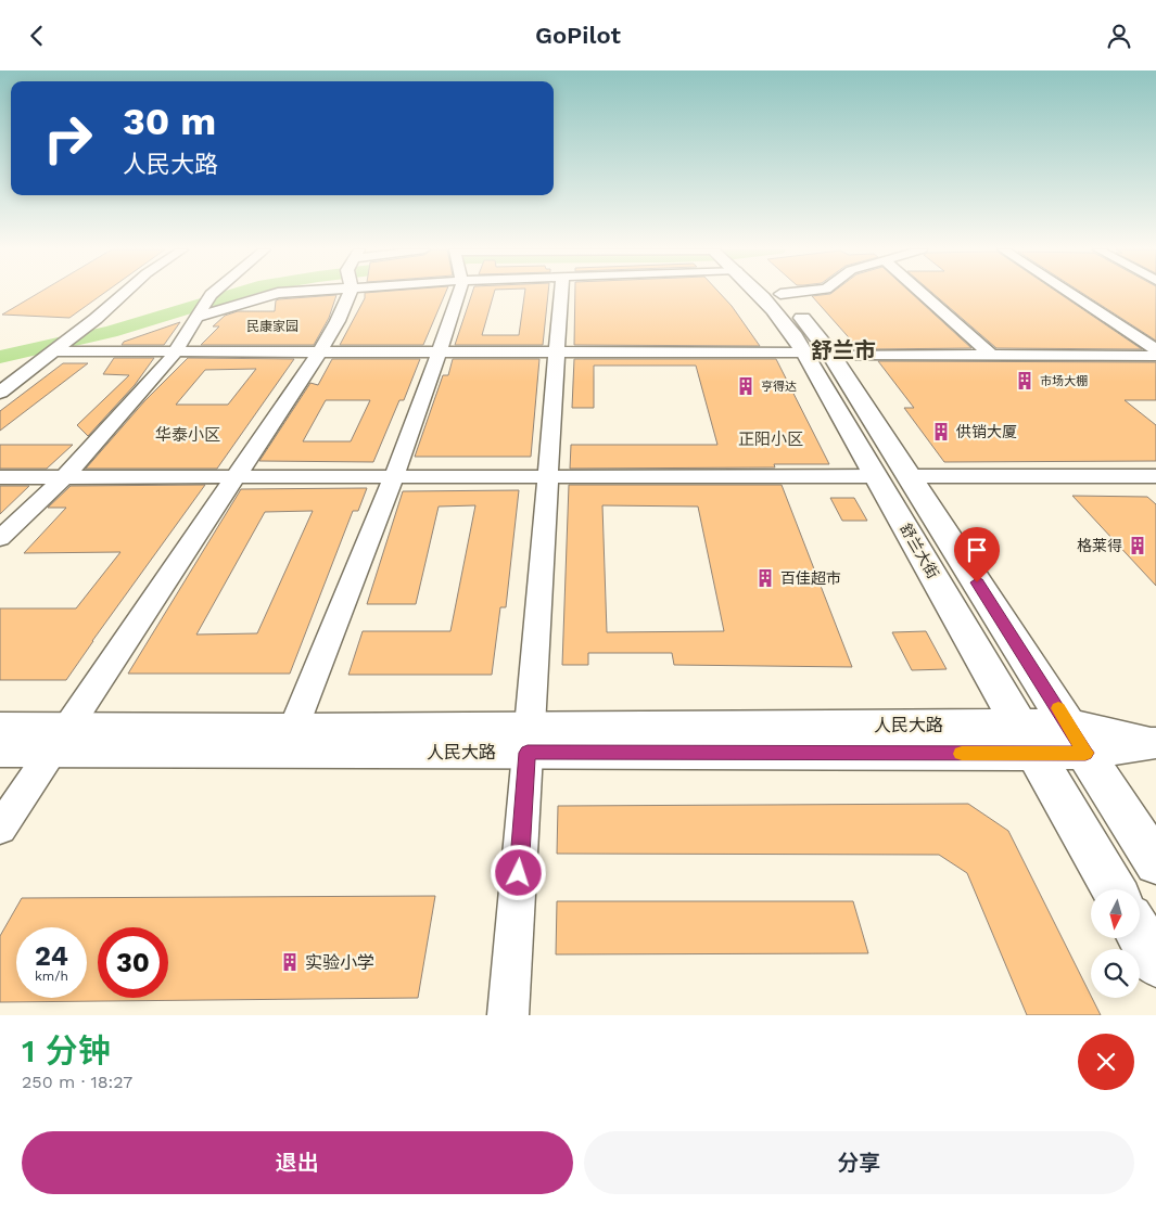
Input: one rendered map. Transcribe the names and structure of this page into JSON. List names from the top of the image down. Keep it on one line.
{"streets":{"main road":["舒兰大街","人民大路"]},"crossings":[["舒兰大街","人民大路"]],"districts":["民康家园","舒兰市","华泰小区","正阳小区"],"places":{"building":["市场大棚","亨得达","供销大厦","格莱得","百佳超市","实验小学"]},"north":"bottom","page":{"header":"GoPilot","turn":["30 m","人民大路"],"speed":"24 km/h","limit":"30","heading":["1 分钟","250 m · 18:27"],"buttons":["退出","分享"]}}
